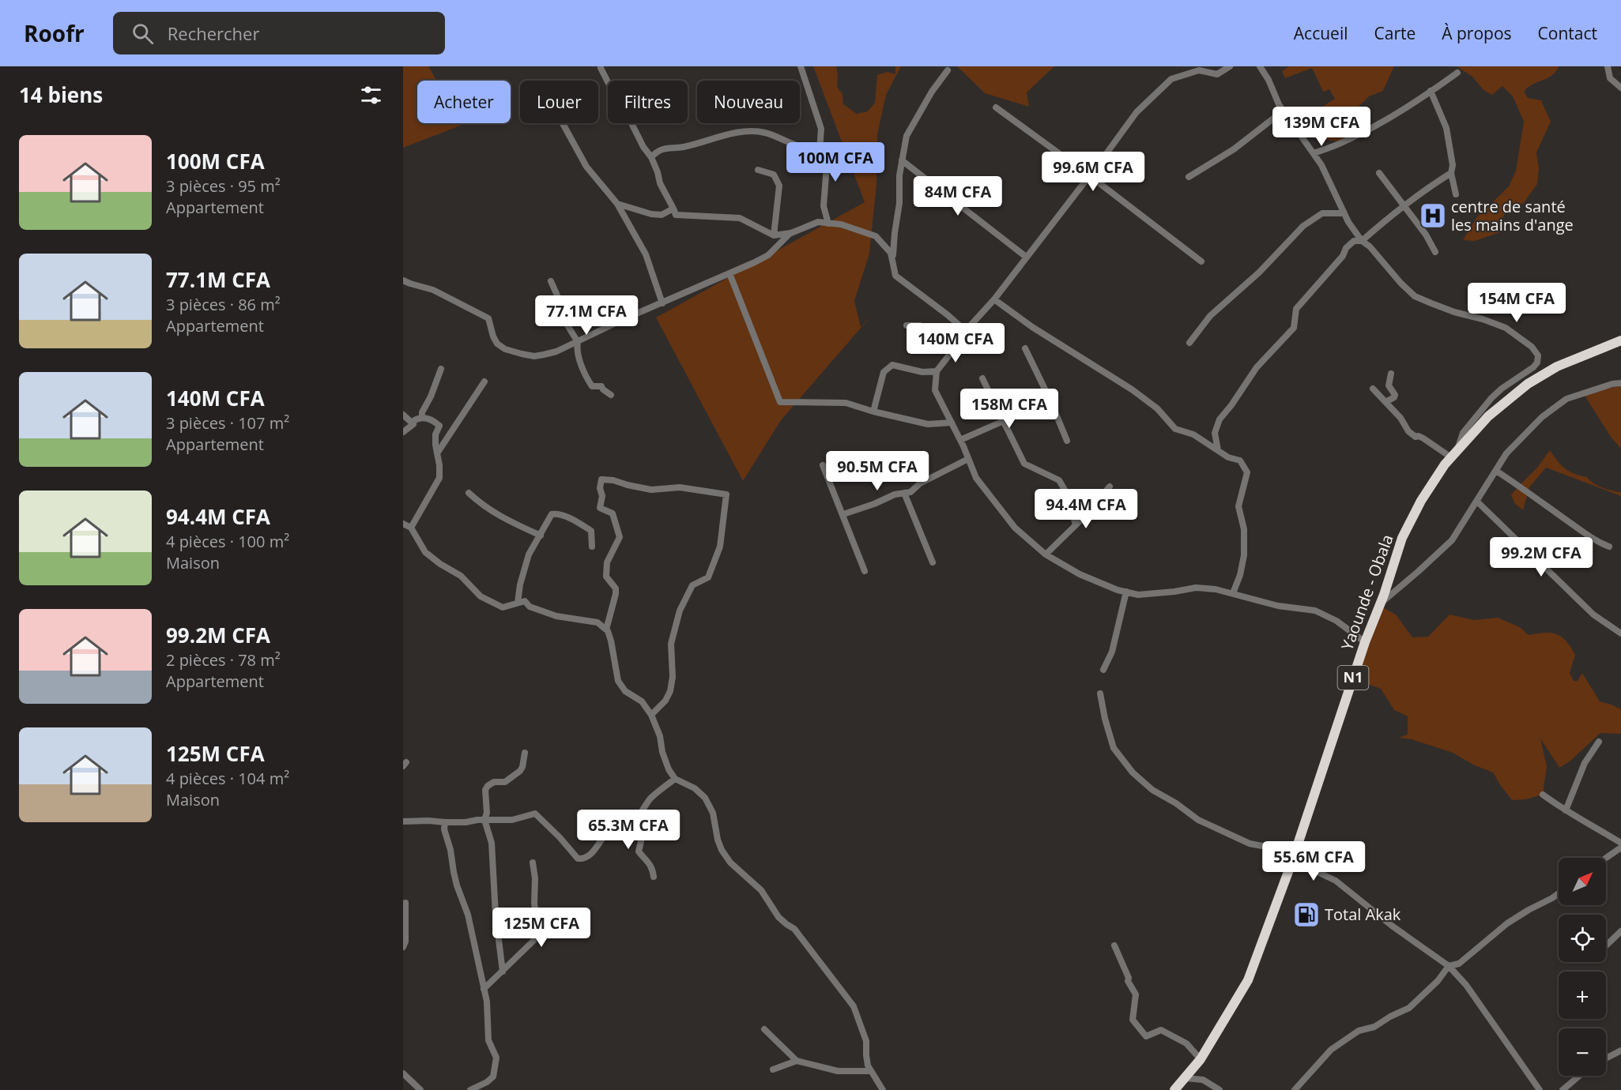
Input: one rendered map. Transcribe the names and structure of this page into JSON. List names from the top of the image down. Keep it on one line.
{"streets":{"highway":["Yaounde - Obala","N1"]},"places":{"hospital":["centre de santé les mains d'ange"],"fuel station":["Total Akak"]},"north":"top right","page":{"header":"Roofr","search":"Rechercher","nav":["Accueil","Carte","À propos","Contact"],"heading":"14 biens","chip":["Acheter","Louer","Filtres","Nouveau"],"price":["139M CFA","100M CFA","99.6M CFA","84M CFA","154M CFA","77.1M CFA","140M CFA","158M CFA","90.5M CFA","94.4M CFA","99.2M CFA","65.3M CFA","55.6M CFA","125M CFA"],"list":[{"name":"100M CFA","note":"3 pièces · 95 m² · Appartement"},{"name":"77.1M CFA","note":"3 pièces · 86 m² · Appartement"},{"name":"140M CFA","note":"3 pièces · 107 m² · Appartement"},{"name":"94.4M CFA","note":"4 pièces · 100 m² · Maison"},{"name":"99.2M CFA","note":"2 pièces · 78 m² · Appartement"},{"name":"125M CFA","note":"4 pièces · 104 m² · Maison"}],"map_buttons":["+","−"]}}
